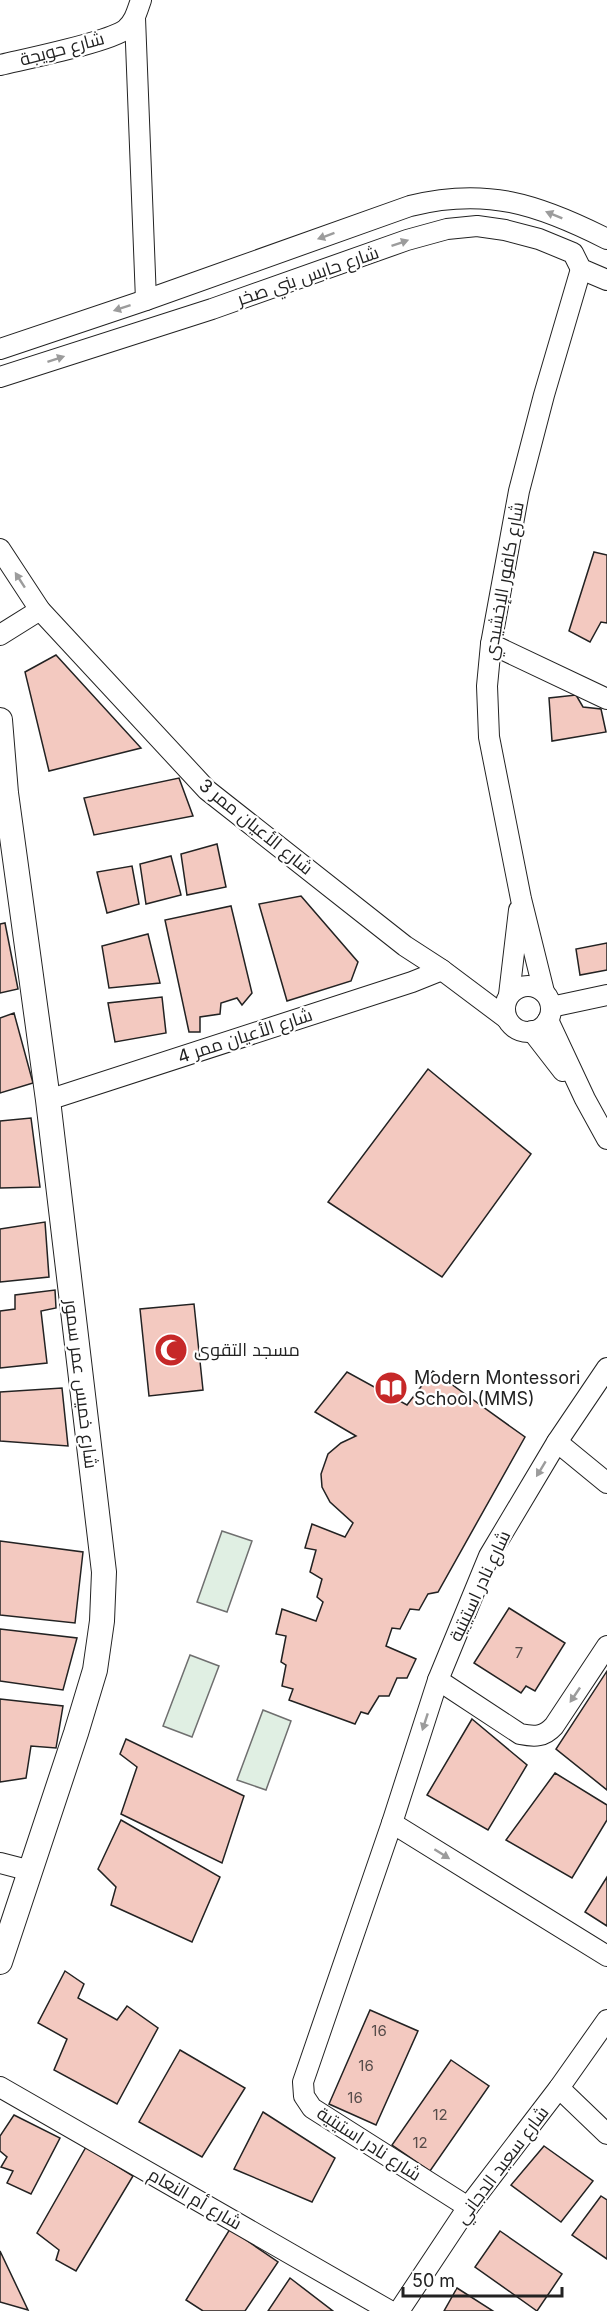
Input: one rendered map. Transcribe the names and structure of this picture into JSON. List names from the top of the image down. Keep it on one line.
{"streets":{"street":["شارع حويجة","شارع حابس بني صخر","شارع كافور الإخشيدي","شارع الأعيان ممر 3","شارع الأعيان ممر 4","شارع خميس عمر سمور","شارع نادر استيتية","شارع سعيد الدجاني","شارع أم النعام"]},"crossings":[["شارع حابس بني صخر","شارع كافور الإخشيدي"],["شارع كافور الإخشيدي","شارع الأعيان ممر 3"],["شارع الأعيان ممر 3","شارع الأعيان ممر 4"],["شارع الأعيان ممر 4","شارع خميس عمر سمور"],["شارع نادر استيتية","شارع سعيد الدجاني"]],"one_way":["شارع نادر استيتية"],"places":{"mosque":["مسجد التقوى"],"library":["Modern Montessori School (MMS)"]},"house_numbers":["7","16","16","16","12","12"],"scale_bar":"50 m"}
